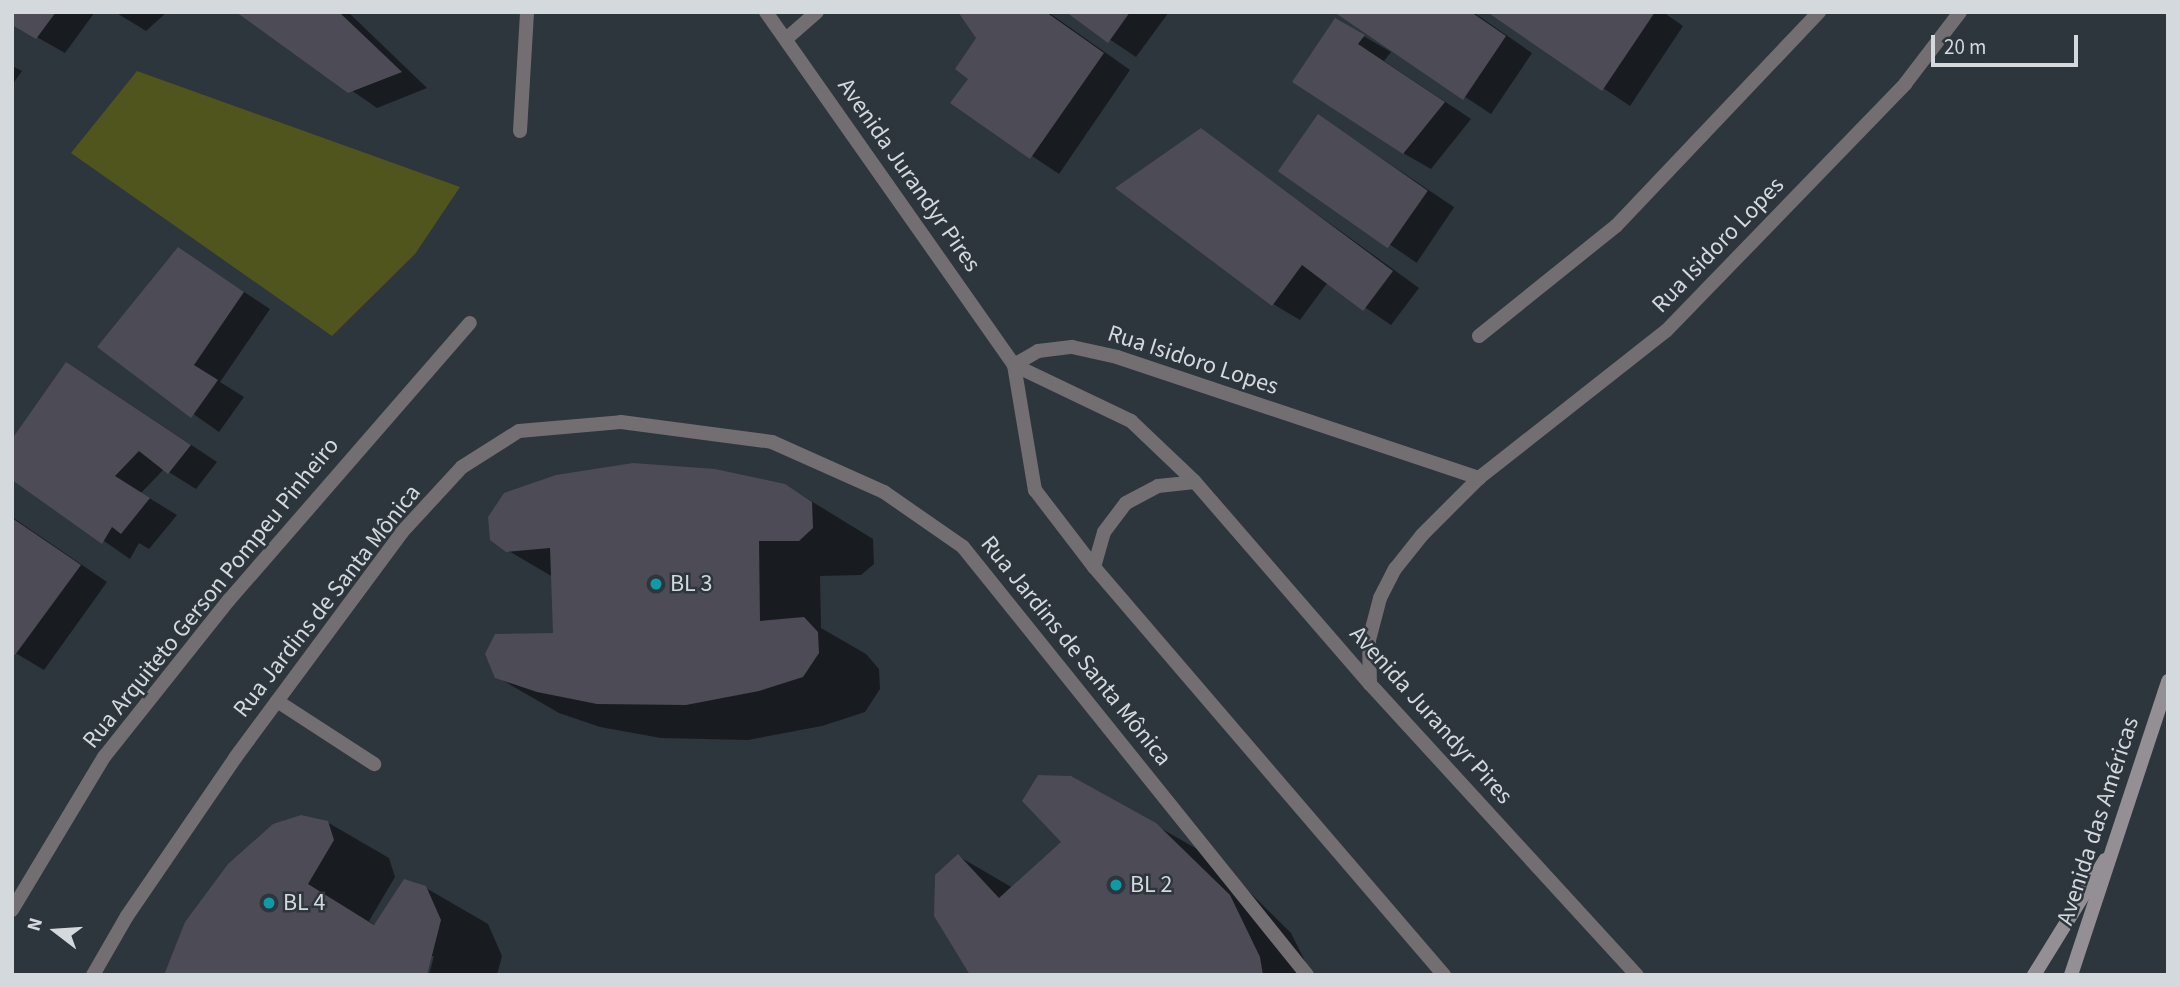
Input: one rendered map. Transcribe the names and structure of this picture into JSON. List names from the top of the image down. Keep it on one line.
{"streets":{"main road":["Avenida das Américas"],"street":["Avenida Jurandyr Pires","Rua Isidoro Lopes","Rua Arquiteto Gerson Pompeu Pinheiro","Rua Jardins de Santa Mônica"]},"crossings":[["Avenida Jurandyr Pires","Rua Isidoro Lopes"]],"places":["BL 3","BL 2","BL 4"],"scale_bar":"20 m","north":"left"}
